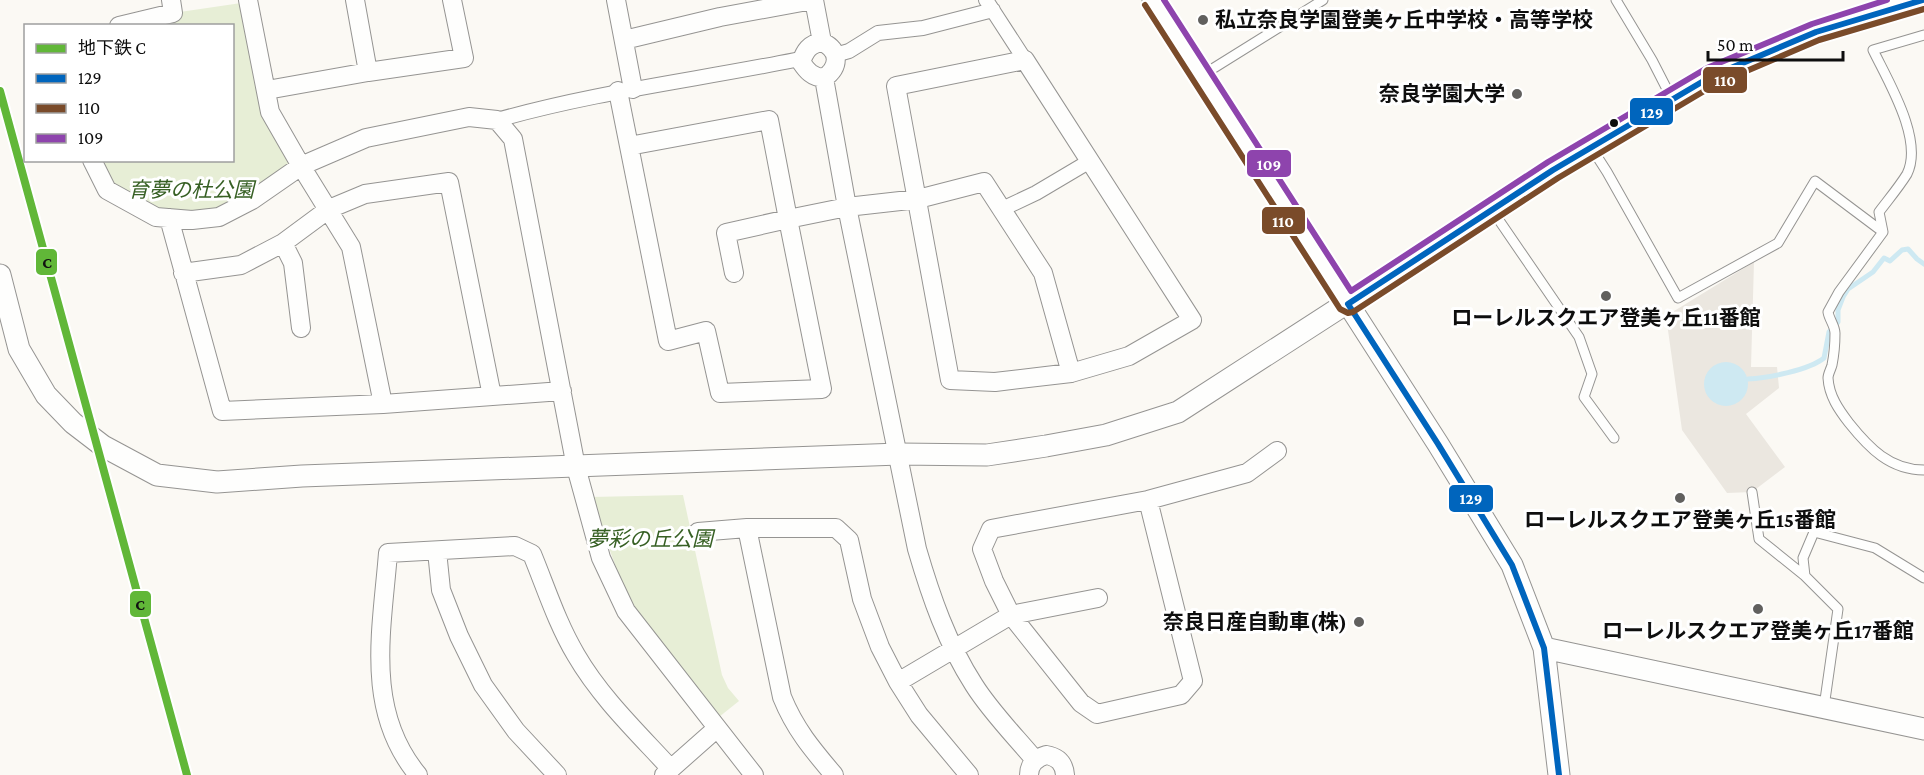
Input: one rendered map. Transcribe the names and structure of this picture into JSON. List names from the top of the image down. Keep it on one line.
{"parks":["育夢の杜公園","夢彩の丘公園"],"places":["私立奈良学園登美ヶ丘中学校・高等学校","奈良学園大学","ローレルスクエア登美ヶ丘11番館","ローレルスクエア登美ヶ丘15番館","ローレルスクエア登美ヶ丘17番館","奈良日産自動車(株)"],"lines":["transit line 129","transit line 109","transit line 110","metro line C"],"legend":["地下鉄 C","129","110","109"],"scale_bar":"50 m"}
